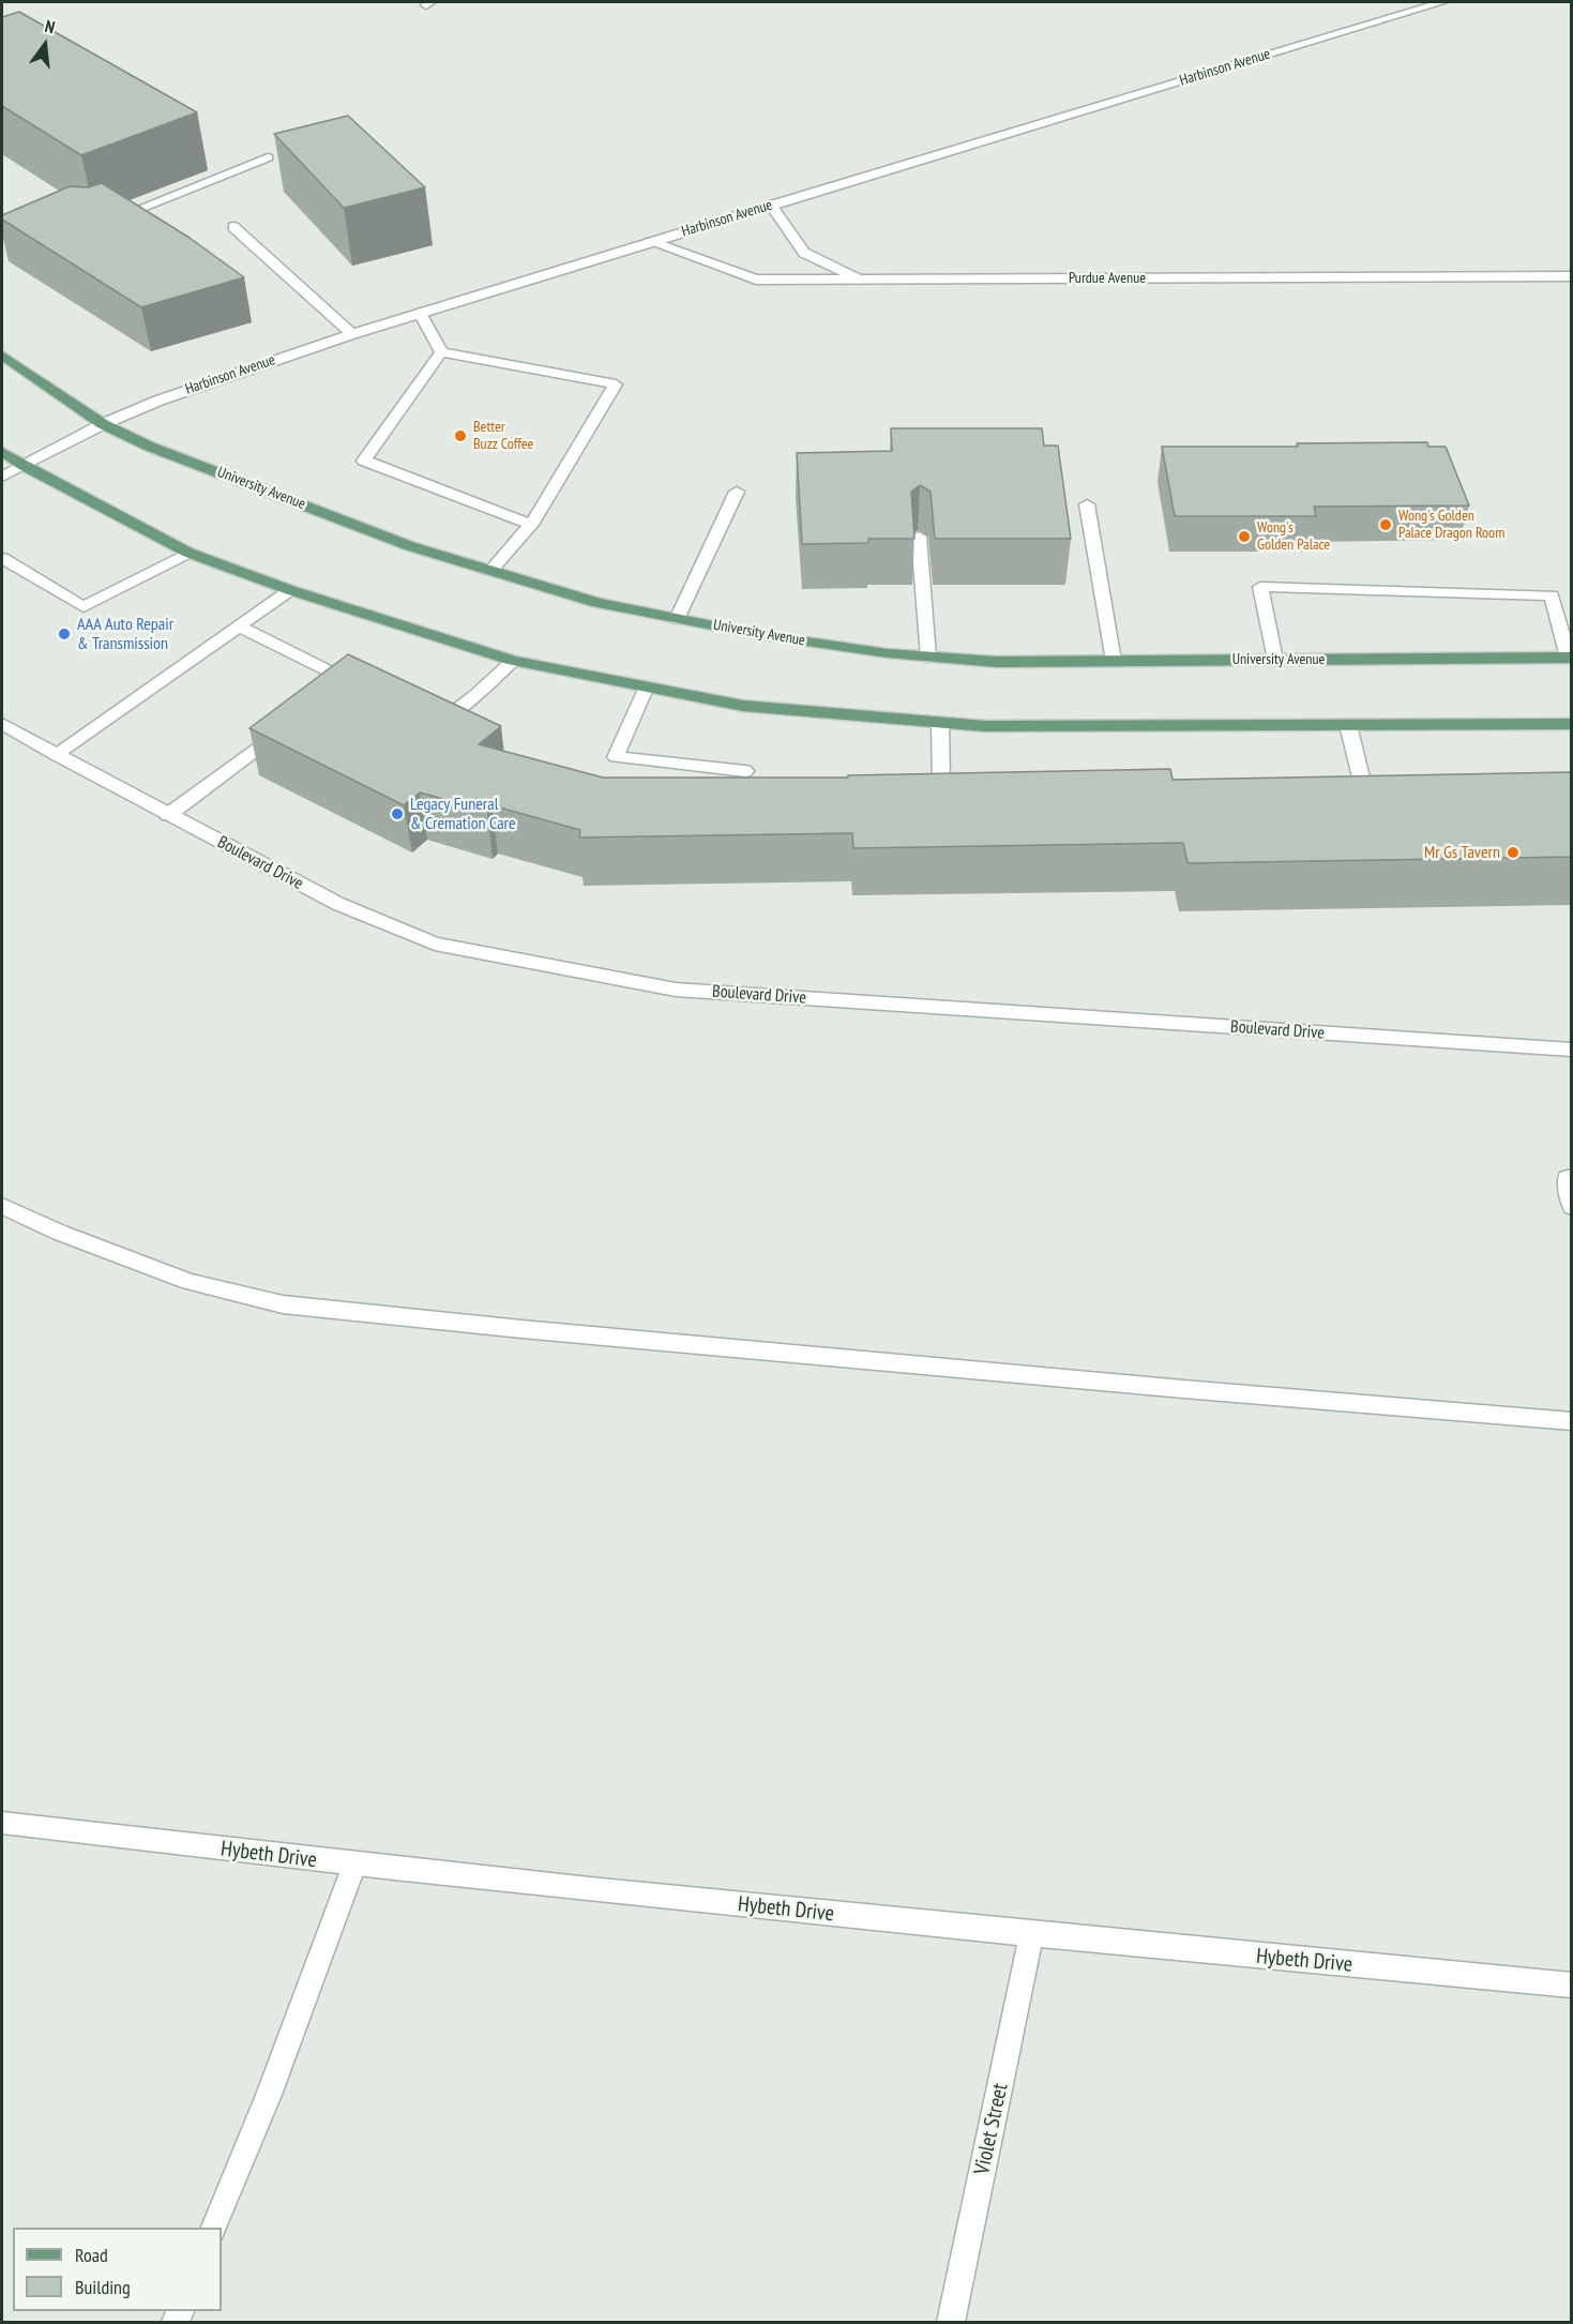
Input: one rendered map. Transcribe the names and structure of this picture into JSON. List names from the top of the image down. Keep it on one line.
{"streets":{"main road":["University Avenue"],"street":["Harbinson Avenue","Purdue Avenue","Boulevard Drive","Hybeth Drive","Violet Street"]},"crossings":[["Harbinson Avenue","Purdue Avenue"],["Harbinson Avenue","University Avenue"],["Hybeth Drive","Violet Street"]],"places":["Better Buzz Coffee","Wong's Golden Palace Dragon Room","Wong's Golden Palace","AAA Auto Repair & Transmission","Legacy Funeral & Cremation Care","Mr Gs Tavern"],"legend":["Road","Building"],"north":"top"}
